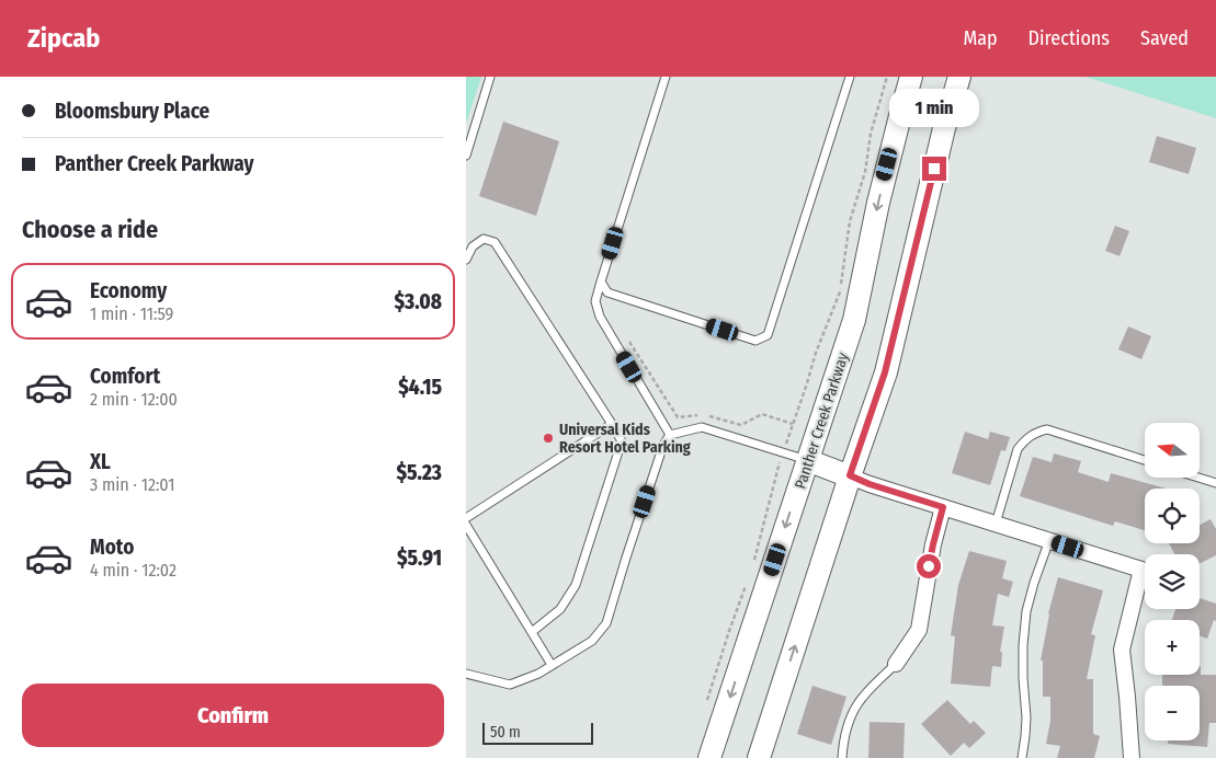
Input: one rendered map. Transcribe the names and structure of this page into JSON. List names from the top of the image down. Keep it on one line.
{"streets":{"main road":["Panther Creek Parkway"]},"places":["Universal Kids Resort Hotel Parking"],"scale_bar":"50 m","north":"left","page":{"header":"Zipcab","nav":["Map","Directions","Saved"],"banner":["Bloomsbury Place","Panther Creek Parkway"],"bubble":"1 min","heading":"Choose a ride","list":[{"name":"Economy","note":"1 min · 11:59","value":"$3.08"},{"name":"Comfort","note":"2 min · 12:00","value":"$4.15"},{"name":"XL","note":"3 min · 12:01","value":"$5.23"},{"name":"Moto","note":"4 min · 12:02","value":"$5.91"}],"map_buttons":["+","−"],"buttons":"Confirm","scale":"50 m"}}
